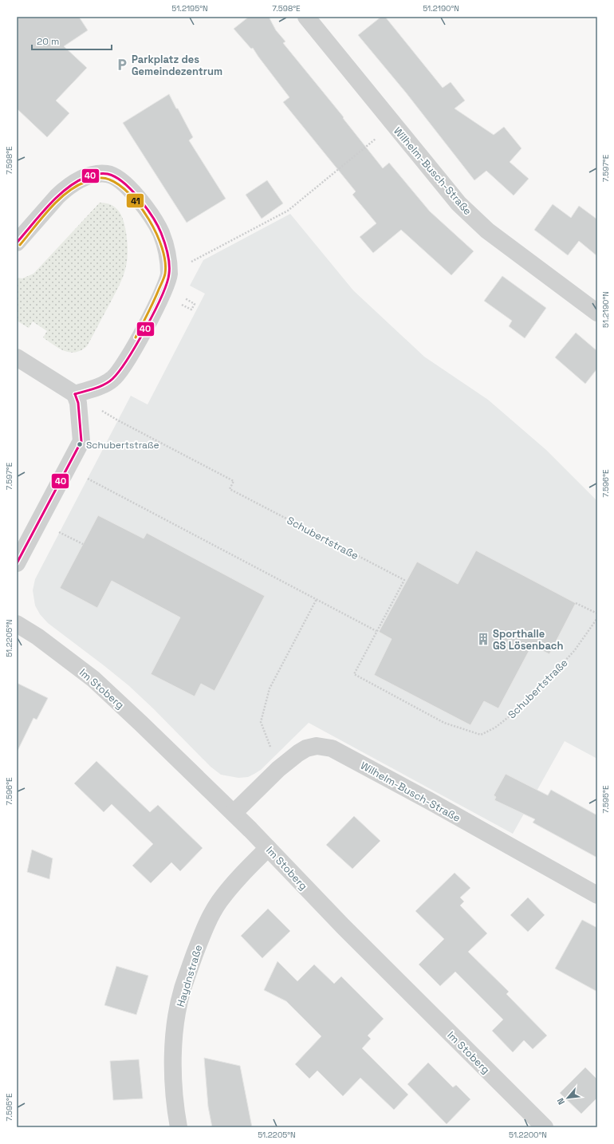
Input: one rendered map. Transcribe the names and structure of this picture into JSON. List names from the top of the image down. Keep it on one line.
{"streets":{"street":["Wilhelm-Busch-Straße","Im Stoberg","Haydnstraße"],"path":["Schubertstraße"]},"crossings":[["Wilhelm-Busch-Straße","Im Stoberg"],["Im Stoberg","Haydnstraße"]],"places":{"parking":["Parkplatz des Gemeindezentrum"],"other":["Schubertstraße"],"building":["Sporthalle GS Lösenbach"]},"lines":["transit line 40","transit line 41"],"scale_bar":"20 m","north":"bottom left","coordinates":["51.2195°N","7.598°E","51.2190°N","7.597°E","7.596°E","51.2205°N","7.595°E","51.2200°N"]}
